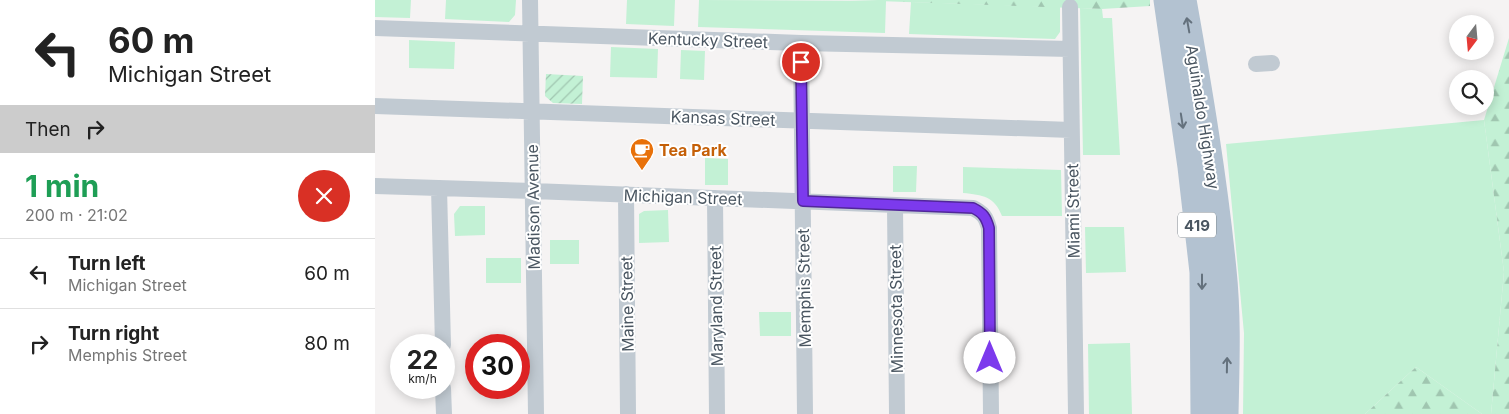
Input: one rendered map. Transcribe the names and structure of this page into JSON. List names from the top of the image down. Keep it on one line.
{"streets":{"main road":["Aguinaldo Highway","419"],"street":["Kentucky Street","Kansas Street","Michigan Street","Madison Avenue","Miami Street","Memphis Street","Maine Street","Maryland Street","Minnesota Street"]},"crossings":[["Kentucky Street","Madison Avenue"],["Kentucky Street","Miami Street"],["Kentucky Street","Memphis Street"],["Kansas Street","Madison Avenue"],["Kansas Street","Miami Street"],["Kansas Street","Memphis Street"],["Michigan Street","Madison Avenue"],["Michigan Street","Memphis Street"],["Michigan Street","Maine Street"],["Michigan Street","Maryland Street"],["Michigan Street","Minnesota Street"]],"places":{"cafe":["Tea Park"]},"north":"bottom","page":{"turn":["60 m","Michigan Street"],"then":"Then","heading":["1 min","200 m · 21:02"],"list":[{"name":"Turn left","note":"Michigan Street","value":"60 m"},{"name":"Turn right","note":"Memphis Street","value":"80 m"}],"speed":"22 km/h","limit":"30"}}
